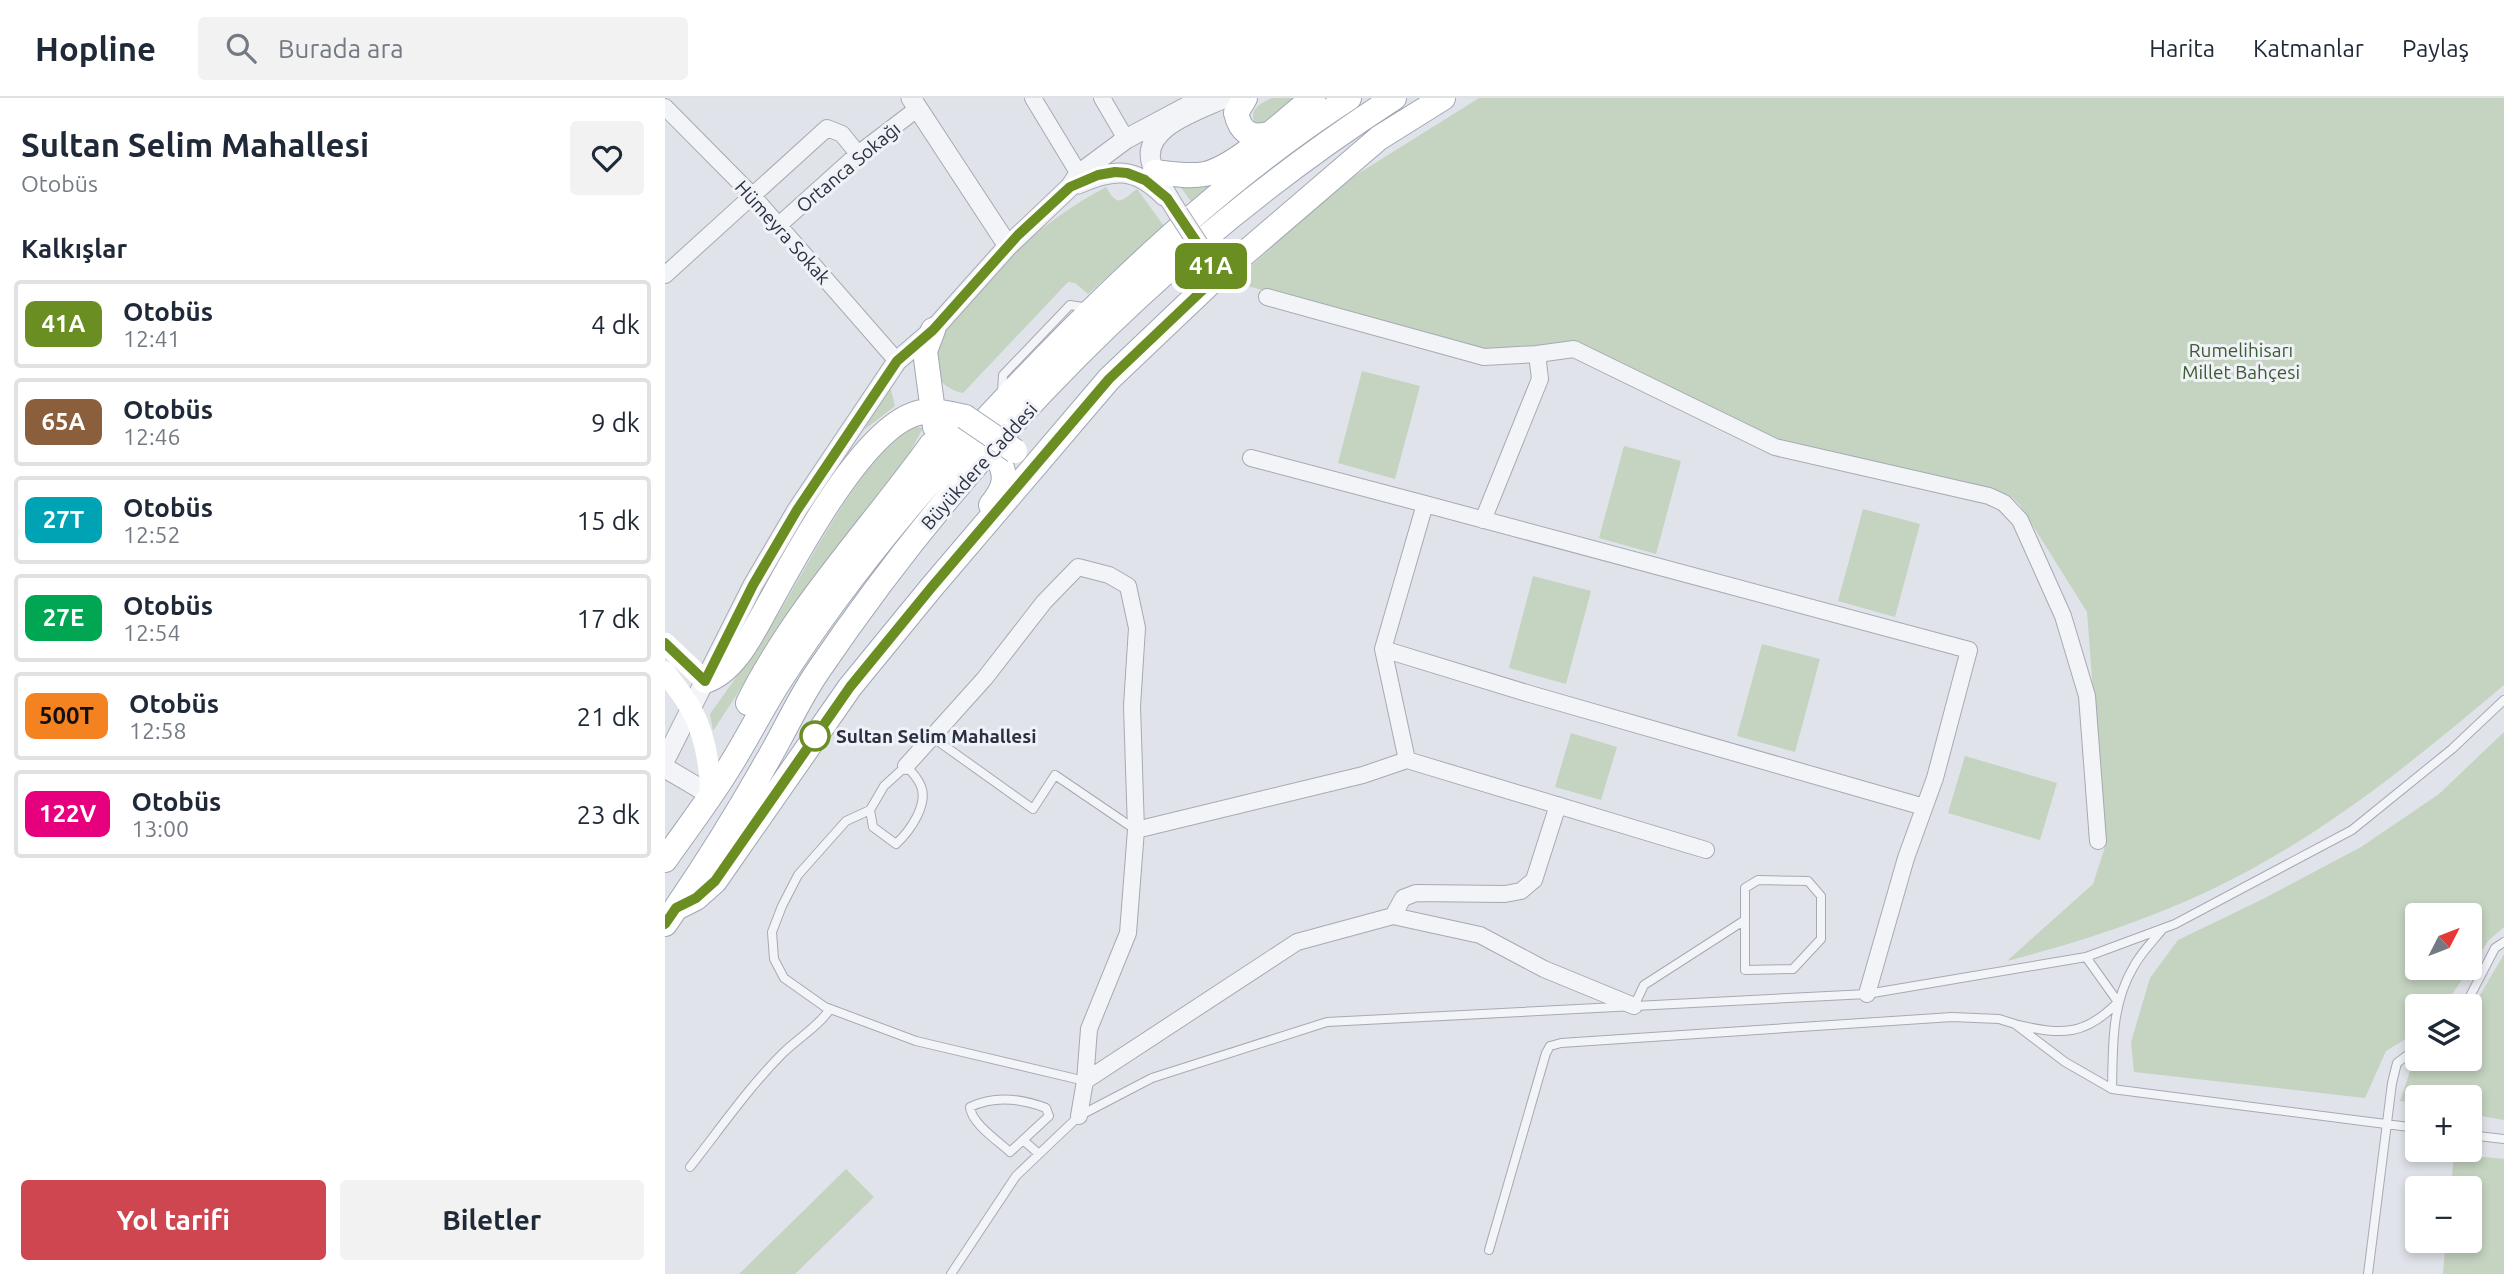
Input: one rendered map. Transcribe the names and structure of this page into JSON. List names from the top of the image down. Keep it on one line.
{"streets":{"main road":["Büyükdere Caddesi"],"street":["Ortanca Sokağı","Hümeyra Sokak"]},"crossings":[["Ortanca Sokağı","Hümeyra Sokak"]],"parks":["Rumelihisarı Millet Bahçesi"],"places":["Sultan Selim Mahallesi"],"lines":["bus line 41A"],"north":"top right","page":{"header":"Hopline","search":"Burada ara","nav":["Harita","Katmanlar","Paylaş"],"heading":[["Sultan Selim Mahallesi","Otobüs"],"Kalkışlar"],"on_map":"41A","list":[{"mark":"41A","name":"Otobüs","note":"12:41","value":"4 dk"},{"mark":"65A","name":"Otobüs","note":"12:46","value":"9 dk"},{"mark":"27T","name":"Otobüs","note":"12:52","value":"15 dk"},{"mark":"27E","name":"Otobüs","note":"12:54","value":"17 dk"},{"mark":"500T","name":"Otobüs","note":"12:58","value":"21 dk"},{"mark":"122V","name":"Otobüs","note":"13:00","value":"23 dk"}],"map_buttons":["+","−"],"buttons":["Yol tarifi","Biletler"]}}
